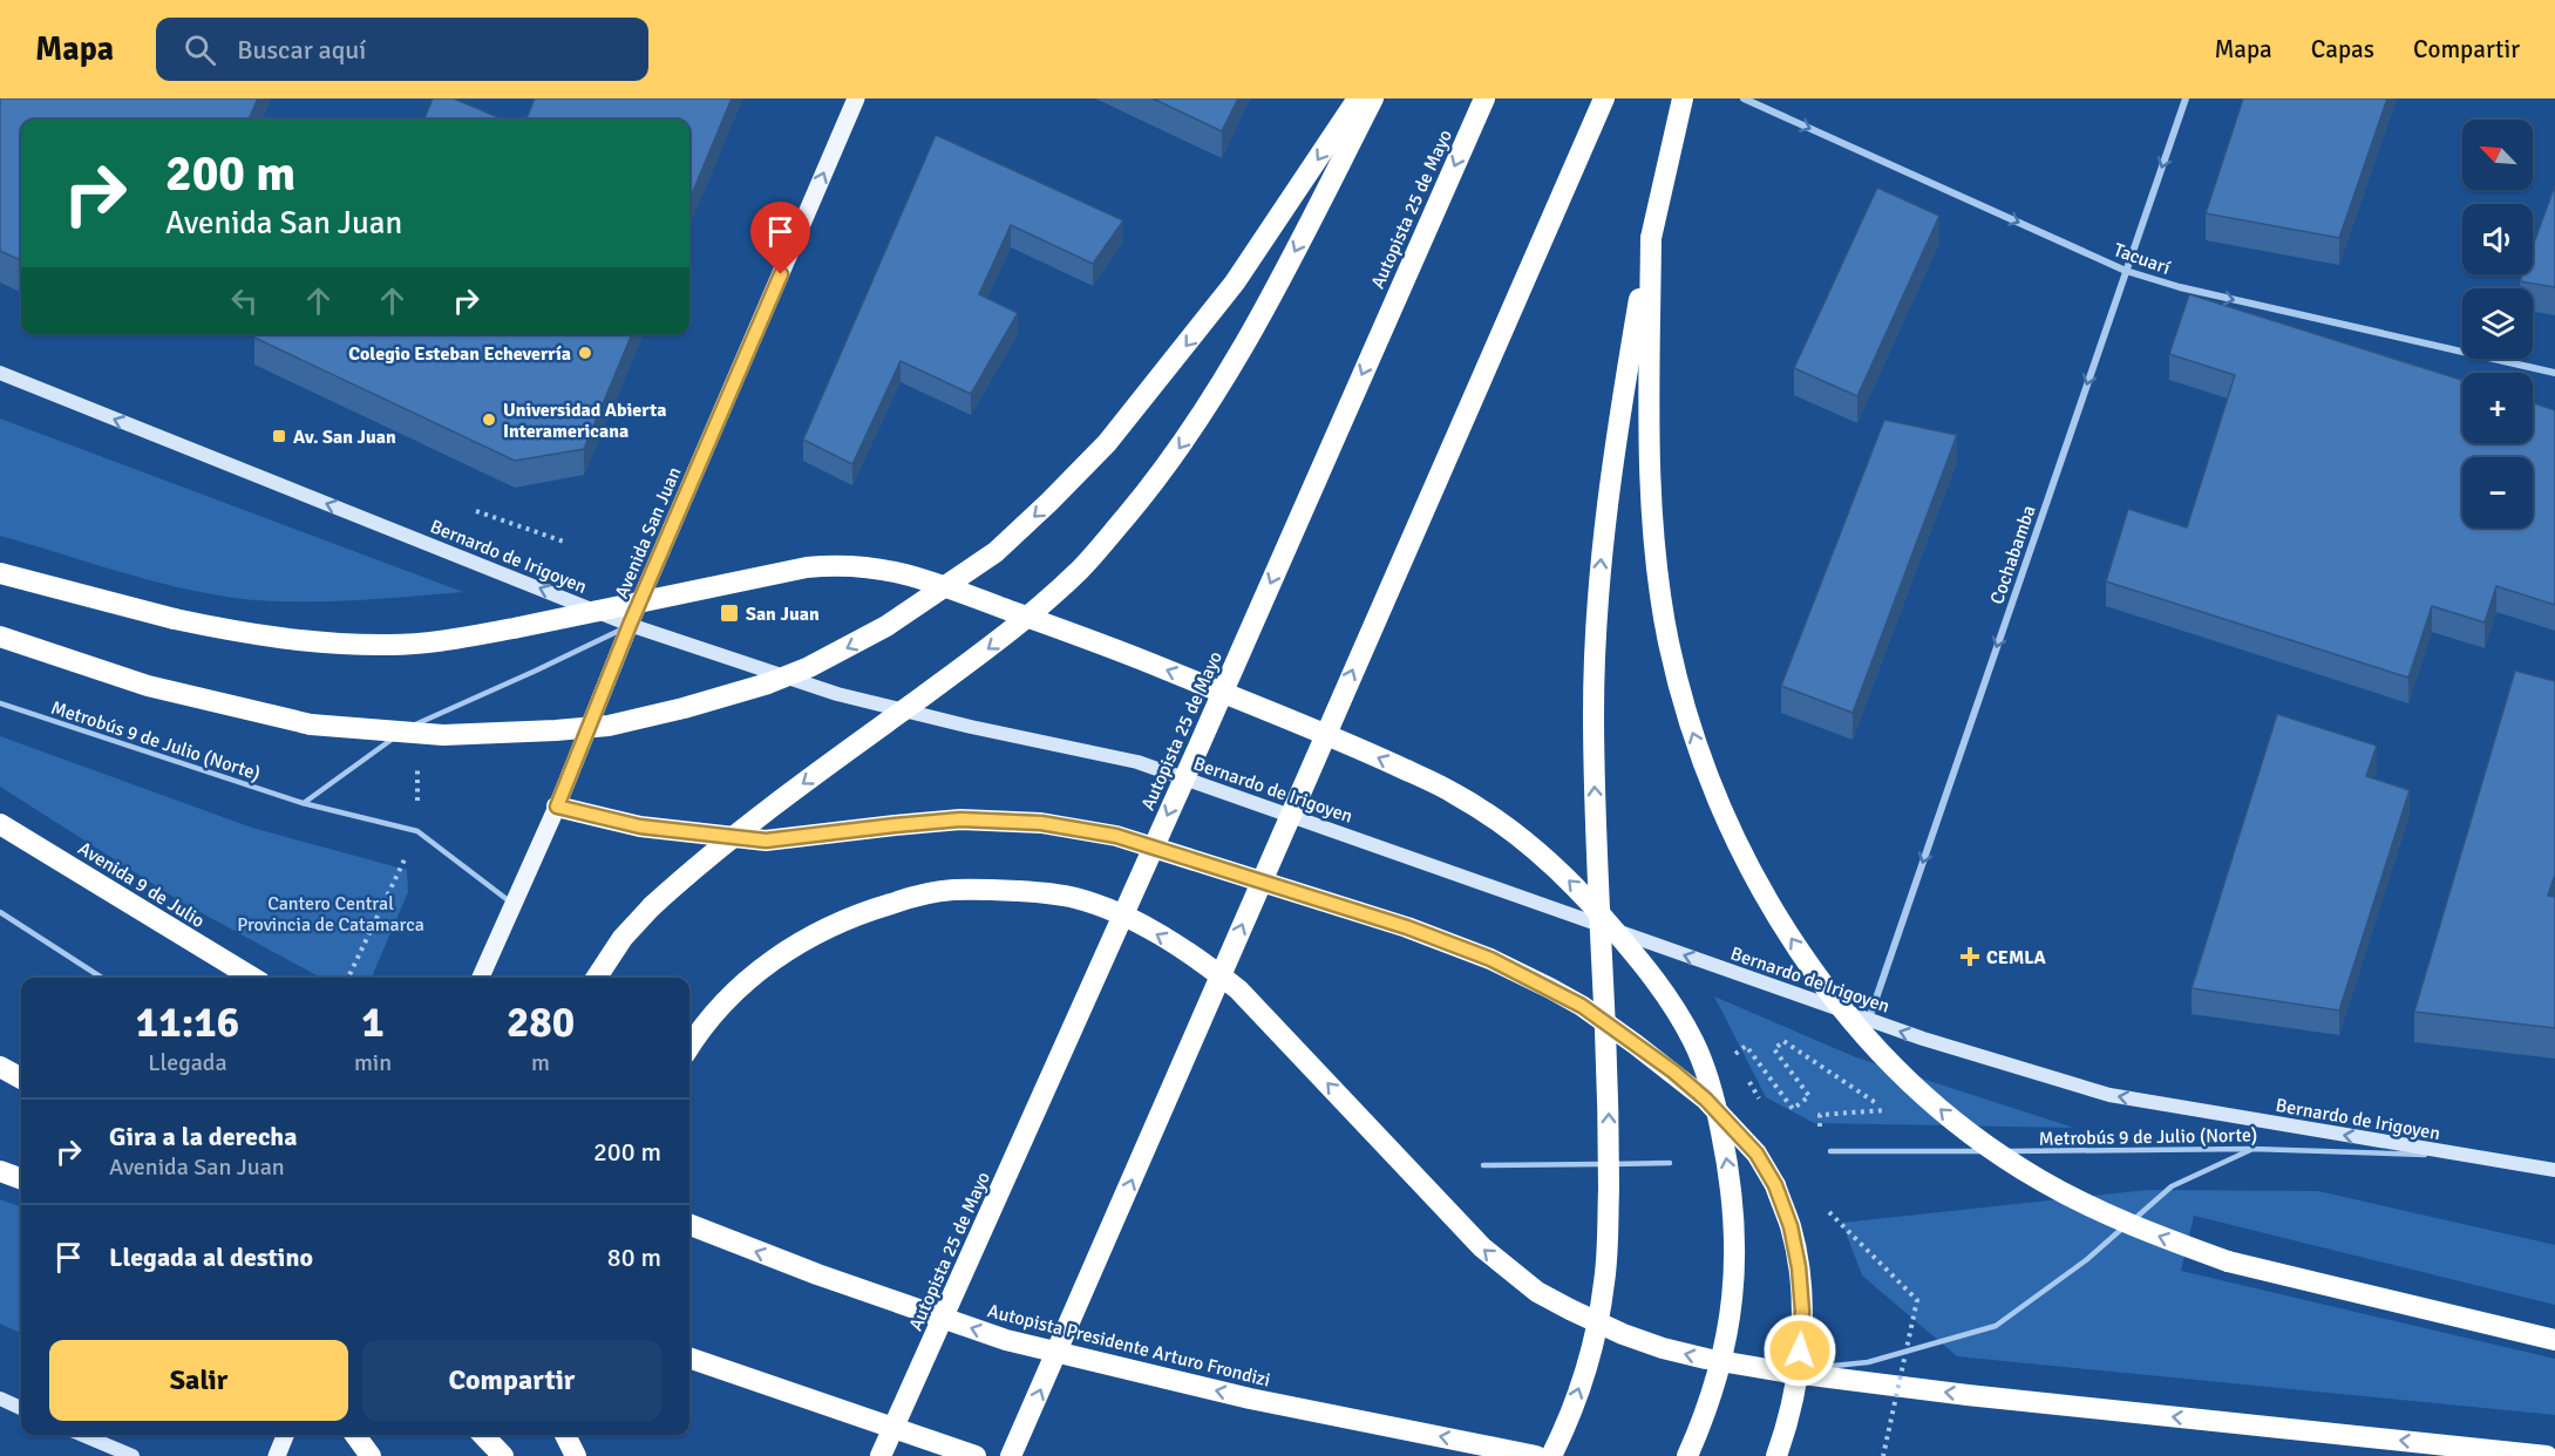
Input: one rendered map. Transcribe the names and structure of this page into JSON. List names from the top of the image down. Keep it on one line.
{"streets":{"highway":["Autopista 25 de Mayo","Avenida 9 de Julio","Autopista Presidente Arturo Frondizi"],"main road":["Avenida San Juan"],"street":["Tacuarí","Cochabamba","Bernardo de Irigoyen"],"lane":["Metrobús 9 de Julio (Norte)"]},"crossings":[["Tacuarí","Cochabamba"],["Avenida San Juan","Bernardo de Irigoyen"],["Avenida San Juan","Metrobús 9 de Julio (Norte)"],["Cochabamba","Bernardo de Irigoyen"],["Bernardo de Irigoyen","Metrobús 9 de Julio (Norte)"]],"one_way":["Tacuarí","Avenida San Juan","Cochabamba","Bernardo de Irigoyen"],"parks":["Cantero Central Provincia de Catamarca"],"places":{"other":["Colegio Esteban Echeverría","Universidad Abierta Interamericana"],"transit":["Av. San Juan","San Juan"],"health":["CEMLA"]},"north":"top left","page":{"header":"Mapa","search":"Buscar aquí","nav":["Mapa","Capas","Compartir"],"map_buttons":["+","−"],"turn":["200 m","Avenida San Juan"],"eta":["11:16","Llegada","1","min","280","m"],"list":[{"name":"Gira a la derecha","note":"Avenida San Juan","value":"200 m"},{"name":"Llegada al destino","value":"80 m"}],"buttons":["Salir","Compartir"]}}
